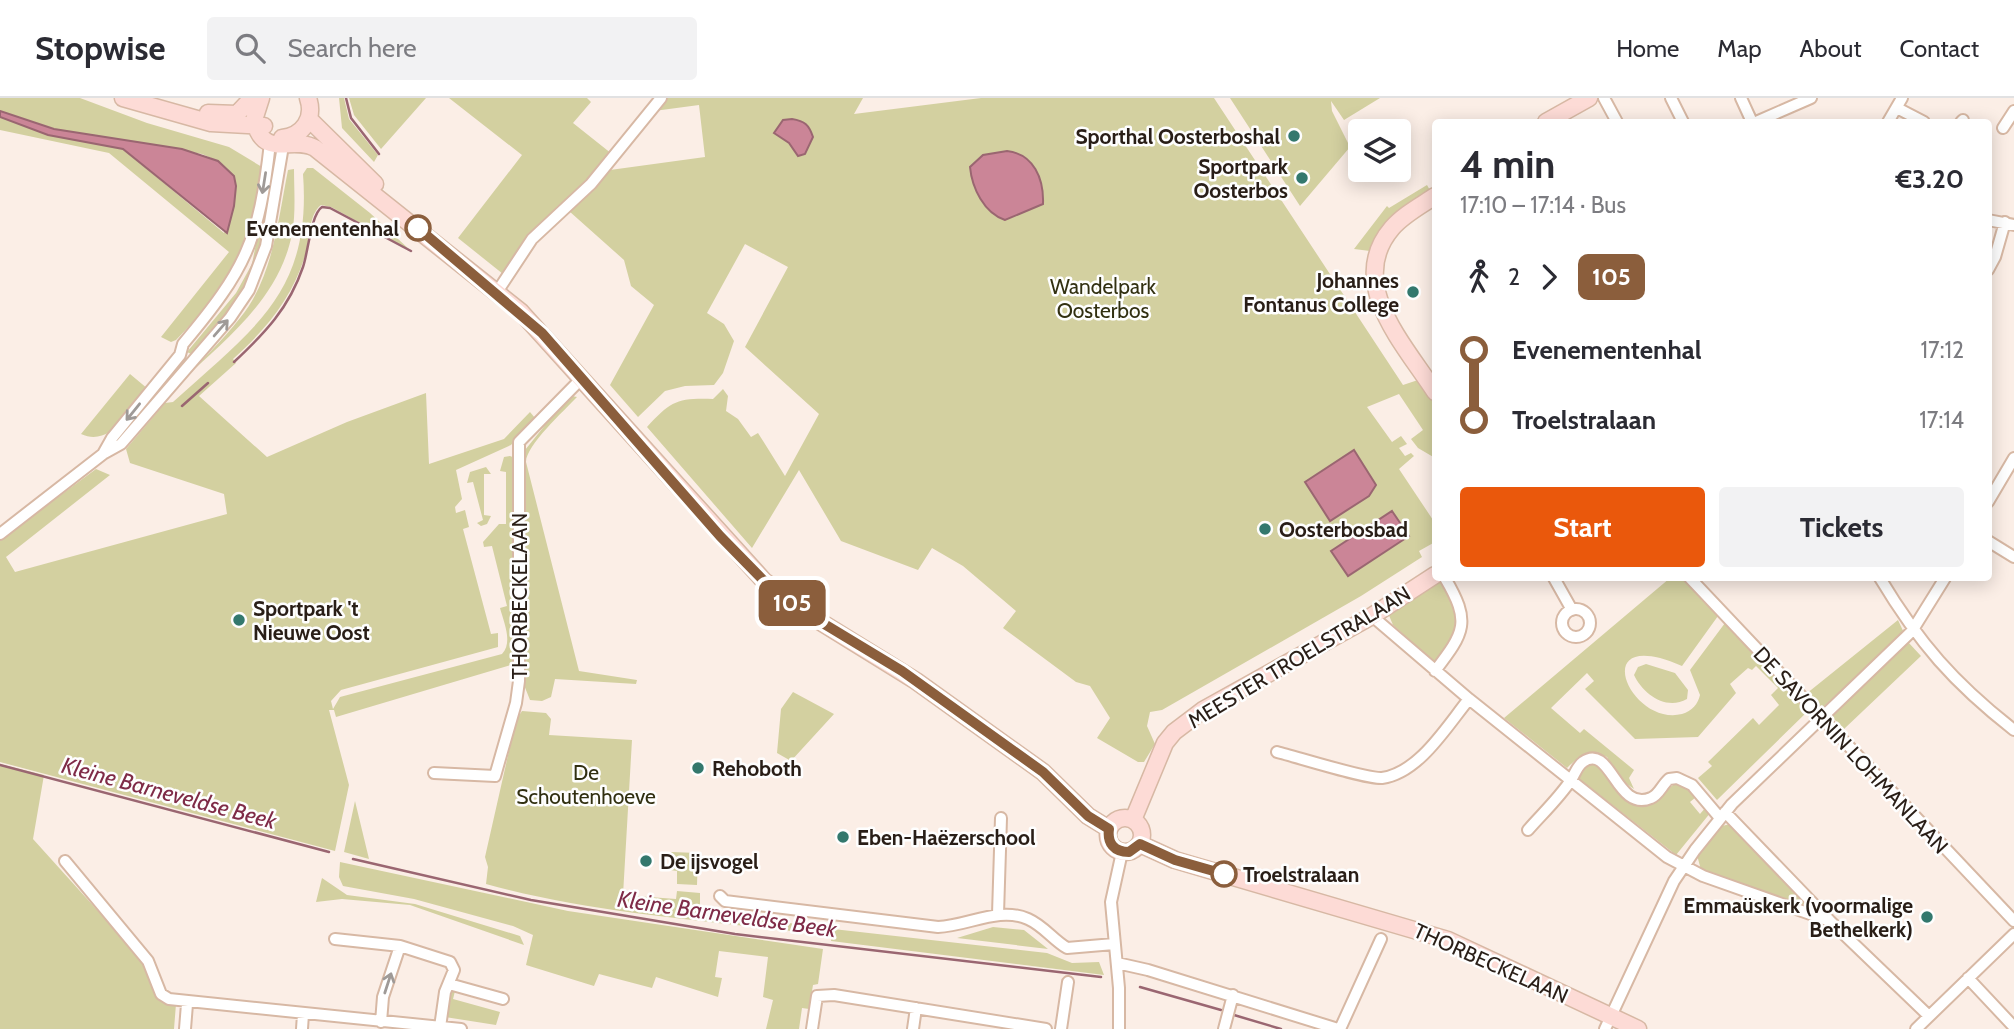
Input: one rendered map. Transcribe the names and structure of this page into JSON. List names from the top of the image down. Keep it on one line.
{"streets":{"main road":["THORBECKELAAN","MEESTER TROELSTRALAAN"],"street":["DE SAVORNIN LOHMANLAAN"]},"crossings":[["THORBECKELAAN","MEESTER TROELSTRALAAN"]],"water":["Kleine Barneveldse Beek"],"parks":["Wandelpark Oosterbos","De Schoutenhoeve"],"places":["Sporthal Oosterboshal","Sportpark Oosterbos","Evenementenhal","Johannes Fontanus College","Oosterbosbad","Sportpark 't Nieuwe Oost","Rehoboth","Eben-Haëzerschool","De ijsvogel","Troelstralaan","Emmaüskerk (voormalige Bethelkerk)"],"lines":["bus line 105"],"page":{"header":"Stopwise","search":"Search here","nav":["Home","Map","About","Contact"],"on_map":"105","heading":["4 min","17:10 – 17:14 · Bus","€3.20"],"legs":["2","105"],"list":[{"name":"Evenementenhal","value":"17:12"},{"name":"Troelstralaan","value":"17:14"}],"buttons":["Start","Tickets"]}}
